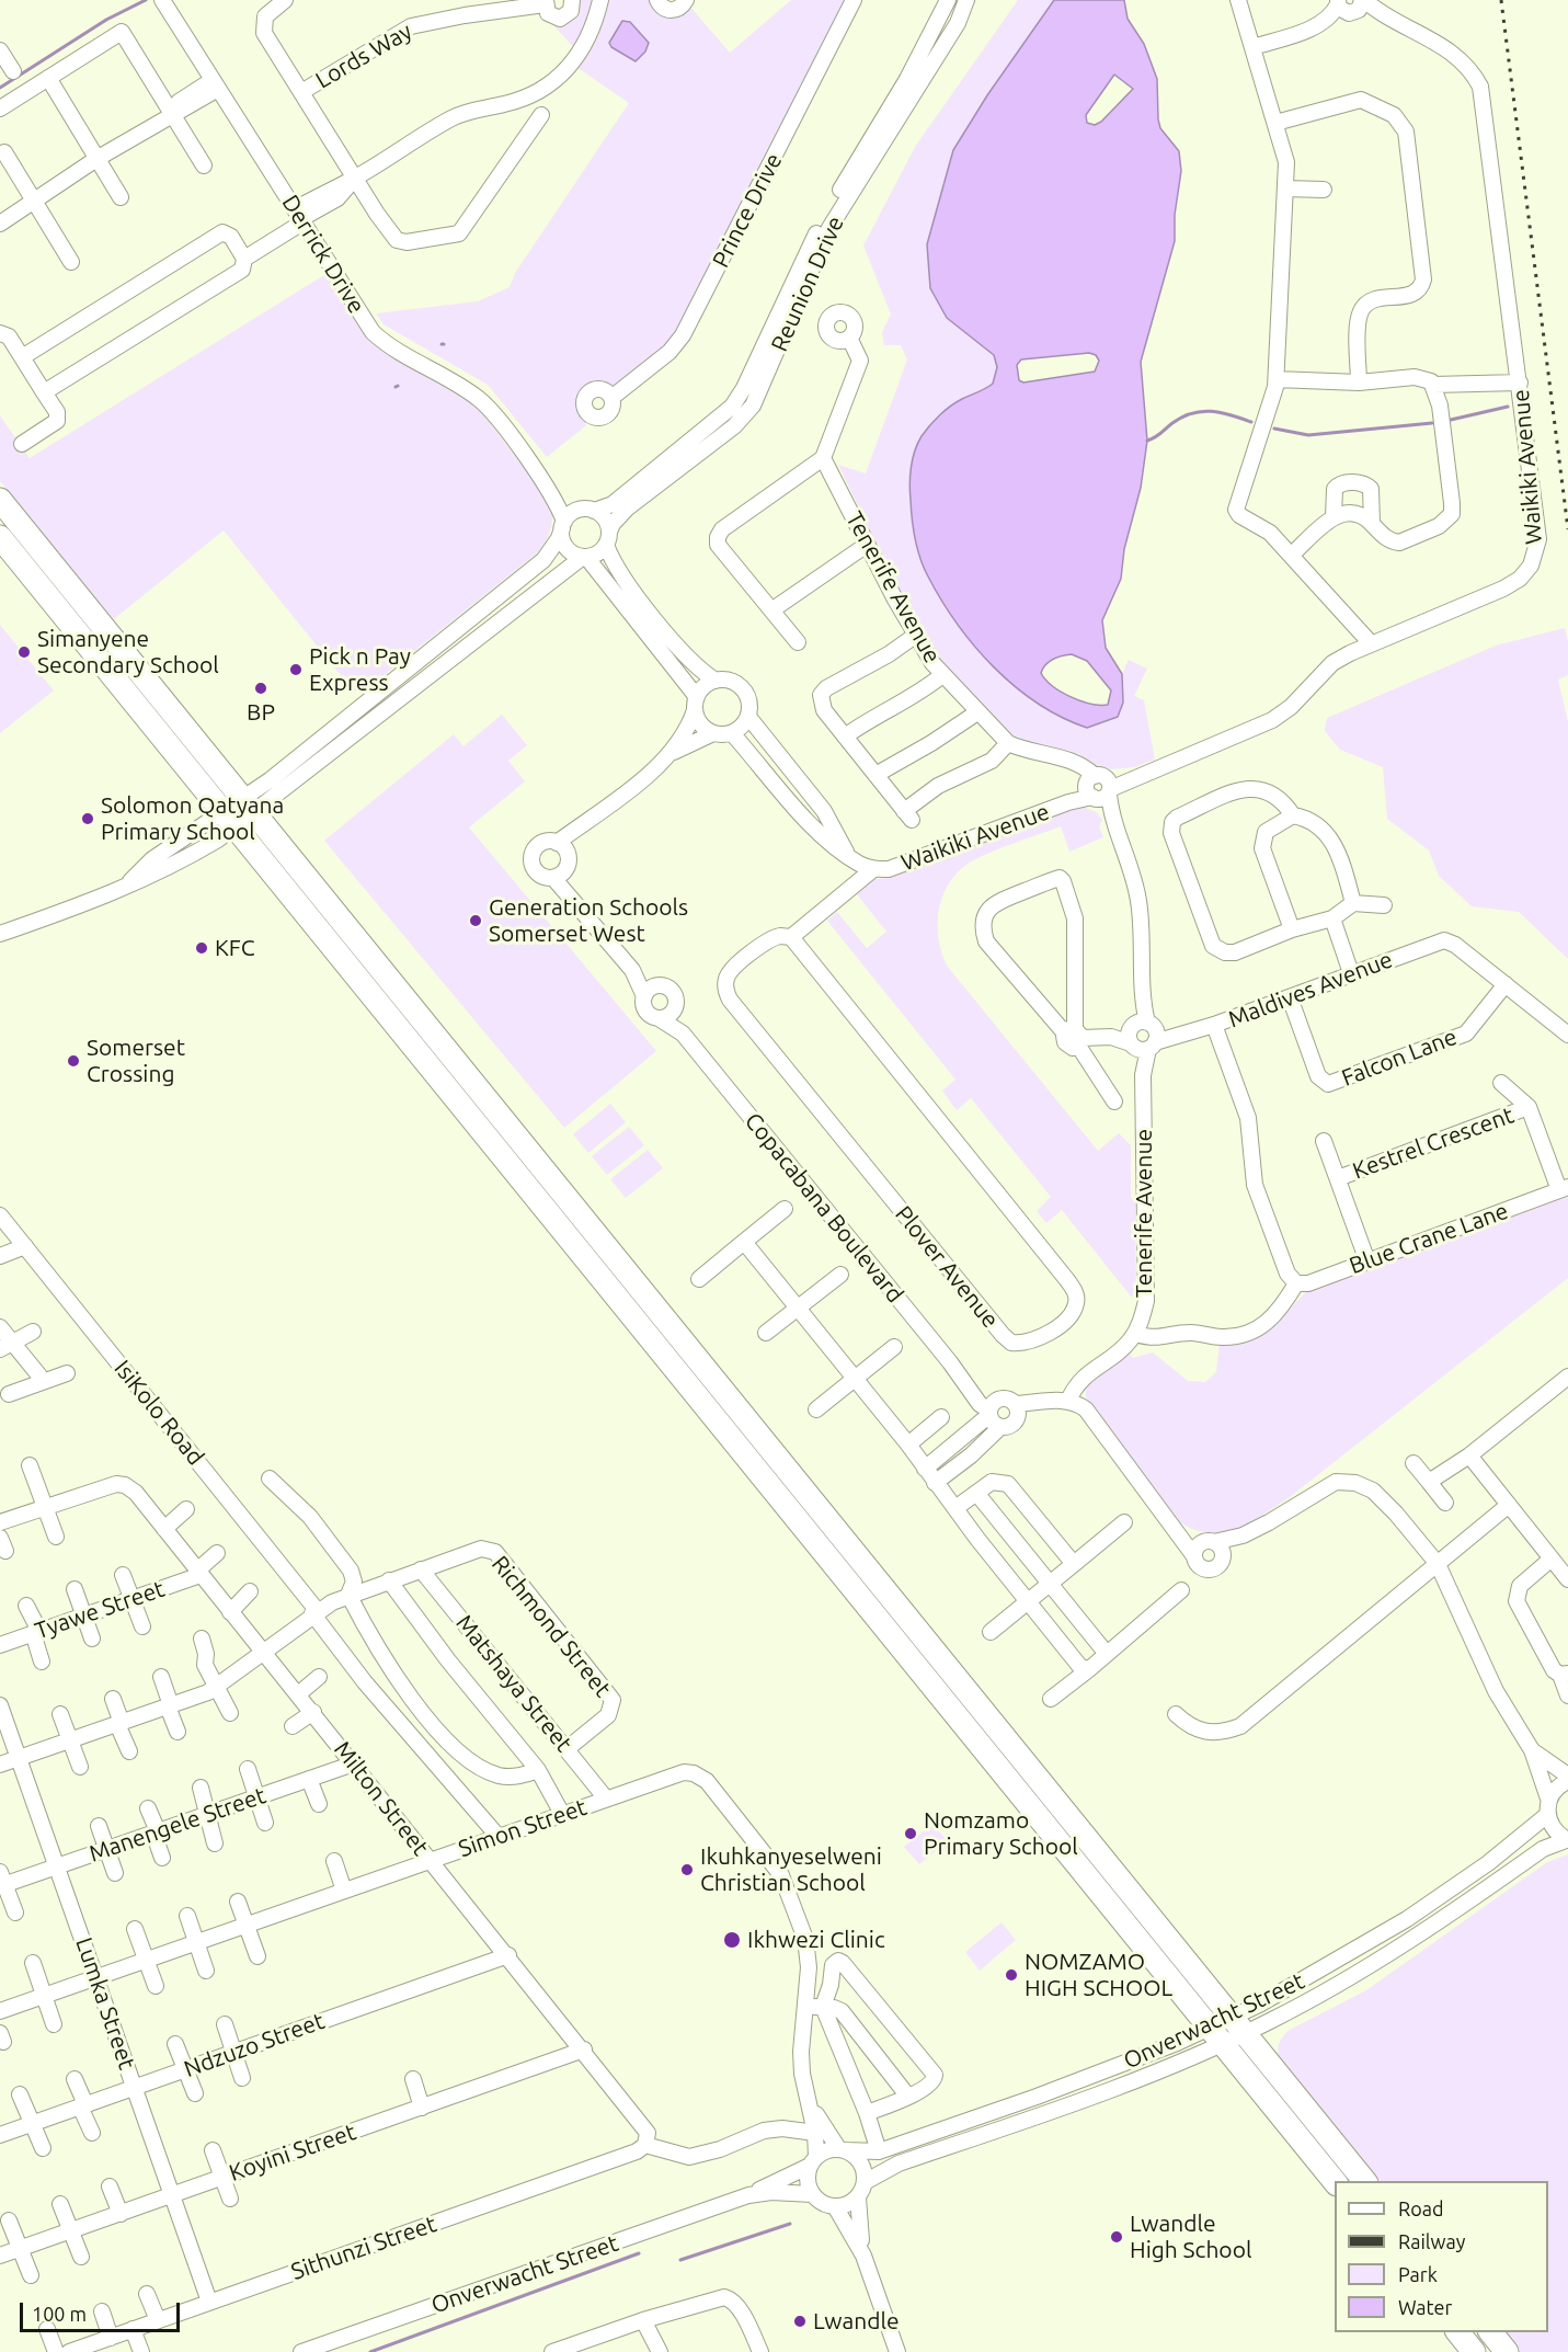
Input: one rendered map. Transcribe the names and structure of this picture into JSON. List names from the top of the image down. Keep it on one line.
{"streets":{"street":["Lords Way","Prince Drive","Derrick Drive","Reunion Drive","Waikiki Avenue","Tenerife Avenue","Maldives Avenue","Falcon Lane","Kestrel Crescent","Copacabana Boulevard","Blue Crane Lane","Plover Avenue","IsiKolo Road","Tyawe Street","Richmond Street","Matshaya Street","Milton Street","Manengele Street","Simon Street","Lumka Street","Onverwacht Street","Ndzuzo Street","Koyini Street","Sithunzi Street"]},"crossings":[["Derrick Drive","Reunion Drive"],["Waikiki Avenue","Tenerife Avenue"],["Waikiki Avenue","Plover Avenue"],["Tenerife Avenue","Maldives Avenue"],["Maldives Avenue","Falcon Lane"],["Kestrel Crescent","Blue Crane Lane"],["IsiKolo Road","Richmond Street"],["IsiKolo Road","Simon Street"],["Tyawe Street","Milton Street"],["Richmond Street","Matshaya Street"],["Richmond Street","Milton Street"],["Richmond Street","Lumka Street"],["Matshaya Street","Simon Street"],["Milton Street","Manengele Street"],["Milton Street","Simon Street"],["Milton Street","Ndzuzo Street"],["Milton Street","Koyini Street"],["Milton Street","Sithunzi Street"],["Manengele Street","Lumka Street"],["Simon Street","Lumka Street"],["Simon Street","Onverwacht Street"],["Lumka Street","Ndzuzo Street"],["Lumka Street","Koyini Street"],["Lumka Street","Sithunzi Street"]],"places":["Simanyene Secondary School","Pick n Pay Express","BP","Solomon Qatyana Primary School","Generation Schools Somerset West","KFC","Somerset Crossing","Nomzamo Primary School","Ikuhkanyeselweni Christian School","Ikhwezi Clinic","NOMZAMO HIGH SCHOOL","Lwandle High School","Lwandle"],"legend":["Road","Railway","Park","Water"],"scale_bar":"100 m"}
